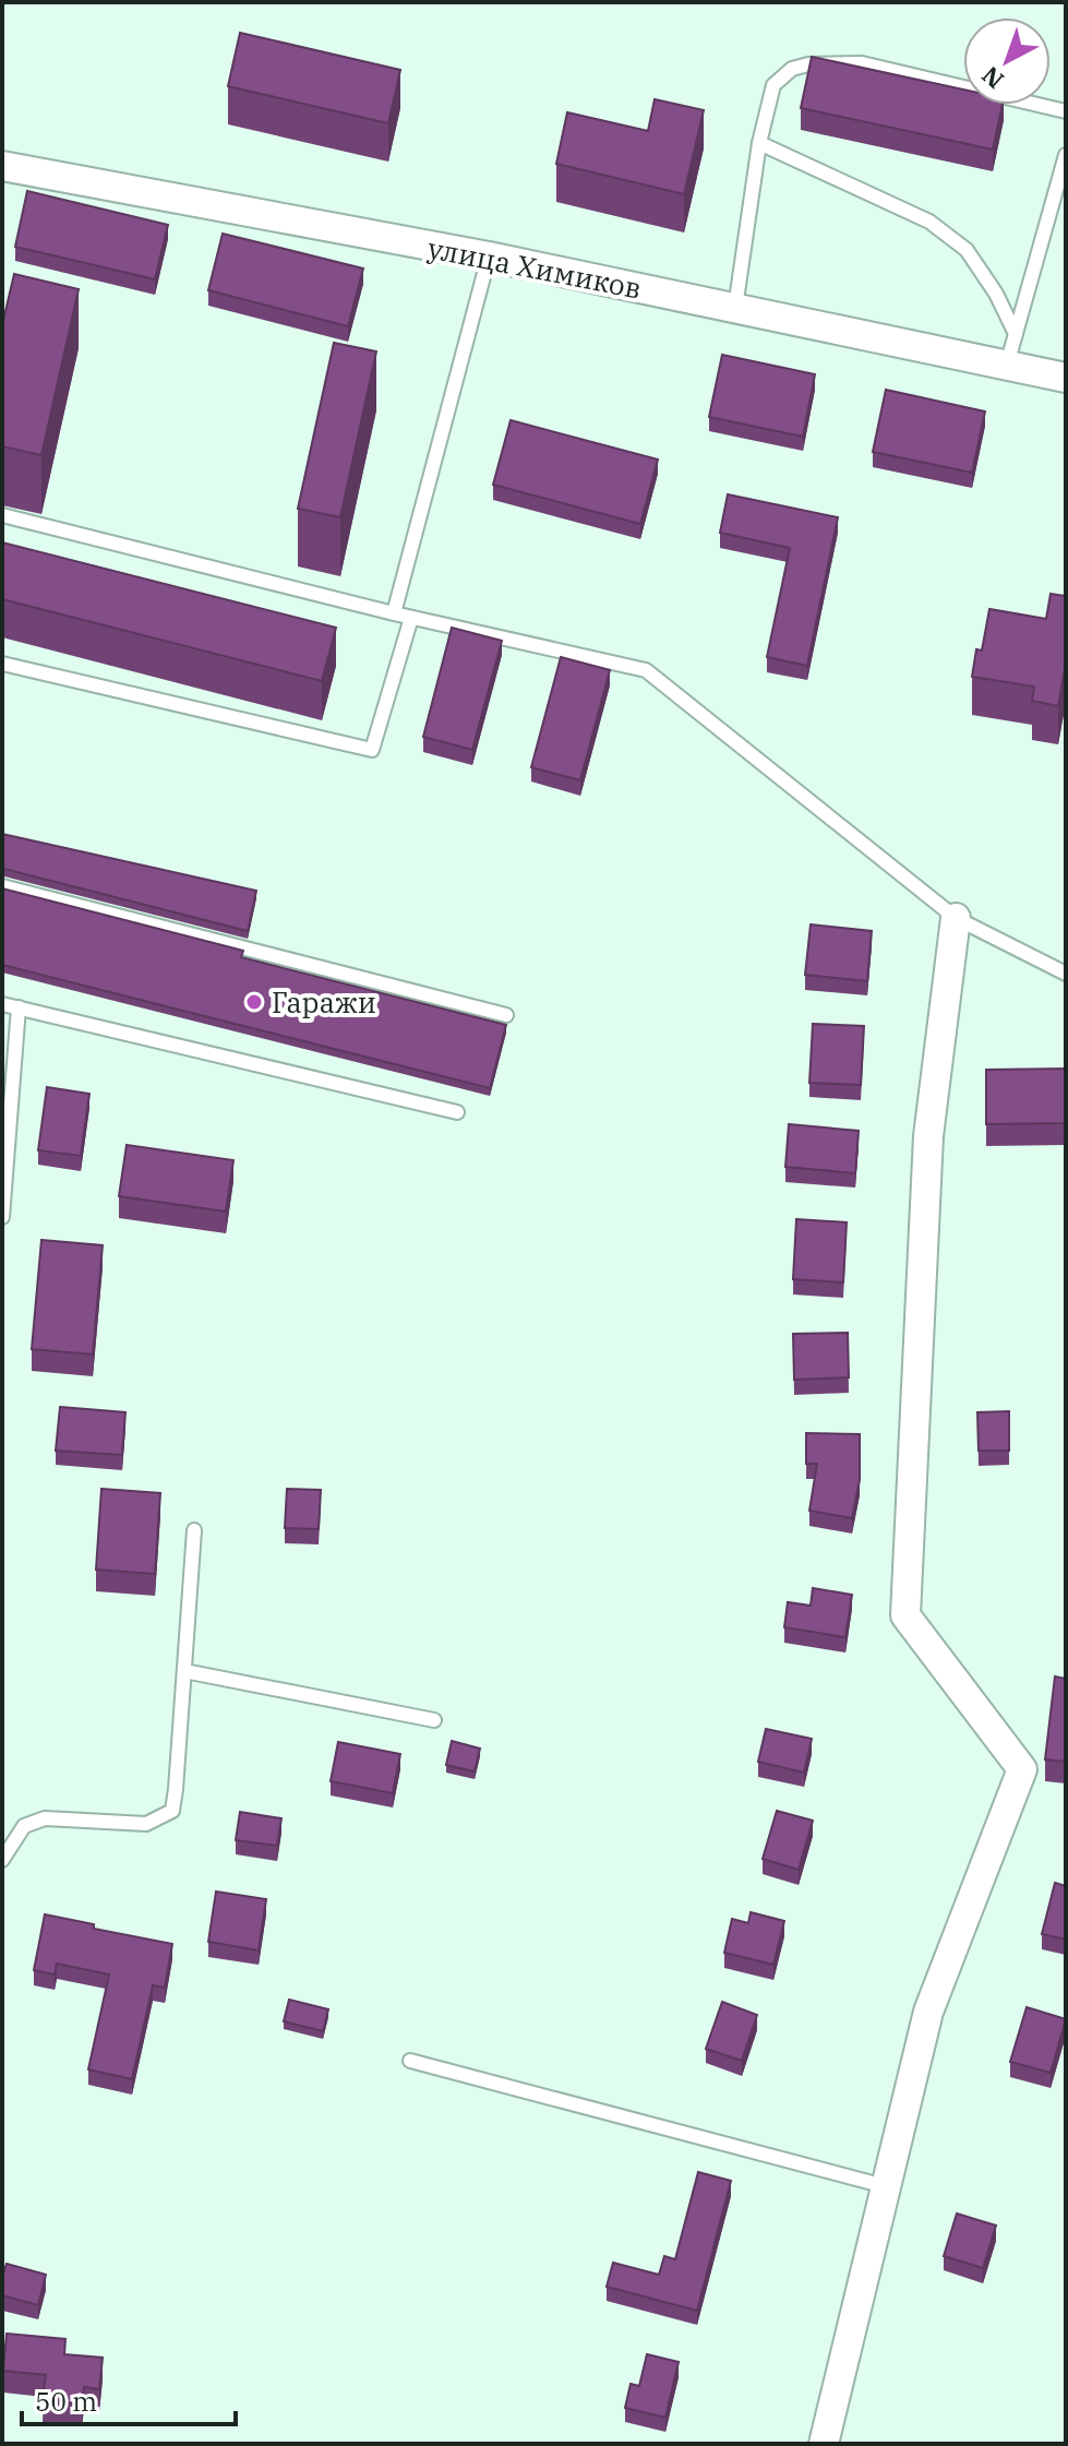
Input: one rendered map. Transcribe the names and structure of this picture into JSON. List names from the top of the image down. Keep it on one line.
{"streets":{"street":["улица Химиков"]},"places":["Гаражи"],"scale_bar":"50 m","north":"bottom left"}
